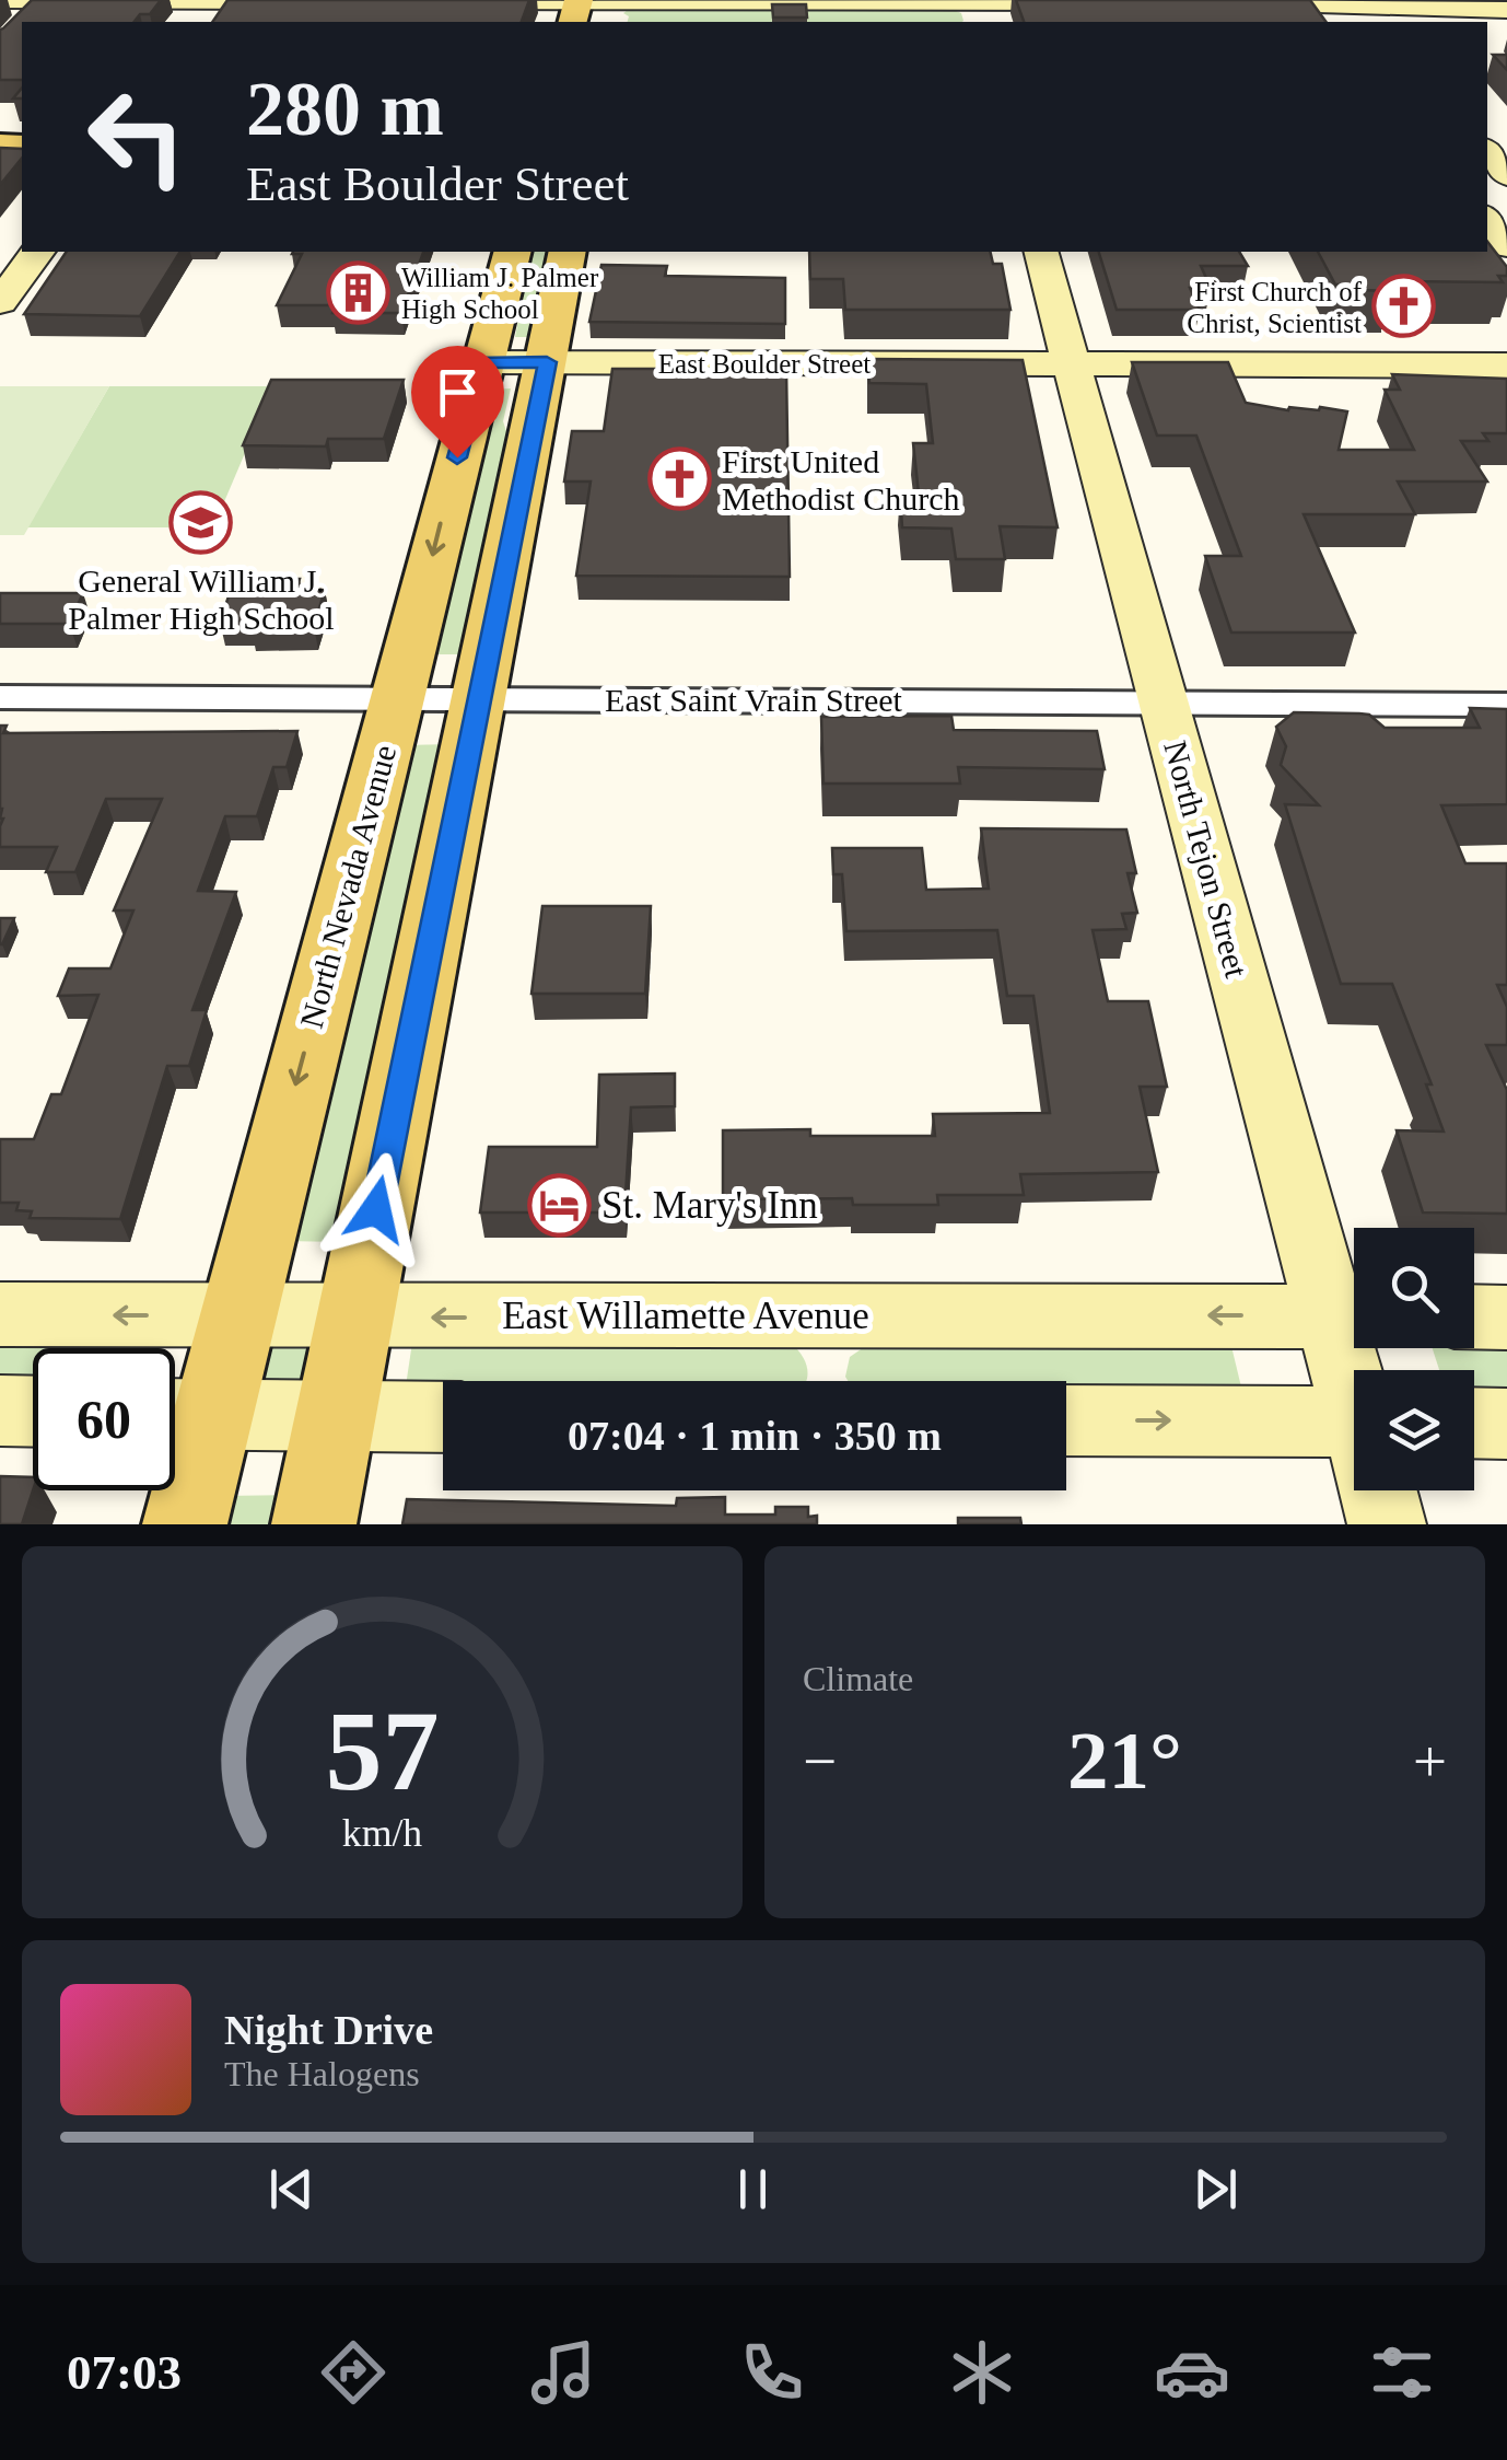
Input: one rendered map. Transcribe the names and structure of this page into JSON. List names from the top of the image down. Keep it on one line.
{"streets":{"main road":["North Nevada Avenue"],"street":["East Boulder Street","East Saint Vrain Street","North Tejon Street","East Willamette Avenue"]},"crossings":[["East Boulder Street","North Tejon Street"],["East Boulder Street","North Nevada Avenue"],["East Saint Vrain Street","North Tejon Street"],["East Saint Vrain Street","North Nevada Avenue"],["North Tejon Street","East Willamette Avenue"],["North Nevada Avenue","East Willamette Avenue"]],"places":{"building":["William J. Palmer High School"],"church":["First Church of Christ, Scientist","First United Methodist Church"],"school or university":["General William J. Palmer High School"],"hotel":["St. Mary's Inn"]},"page":{"turn":["280 m","East Boulder Street"],"limit":"60","trip":"07:04 · 1 min · 350 m","tile":"Climate","heat":["−","21°","+"],"song":["Night Drive","The Halogens"],"tabs":"07:03","gauge":["57","km/h"]}}
